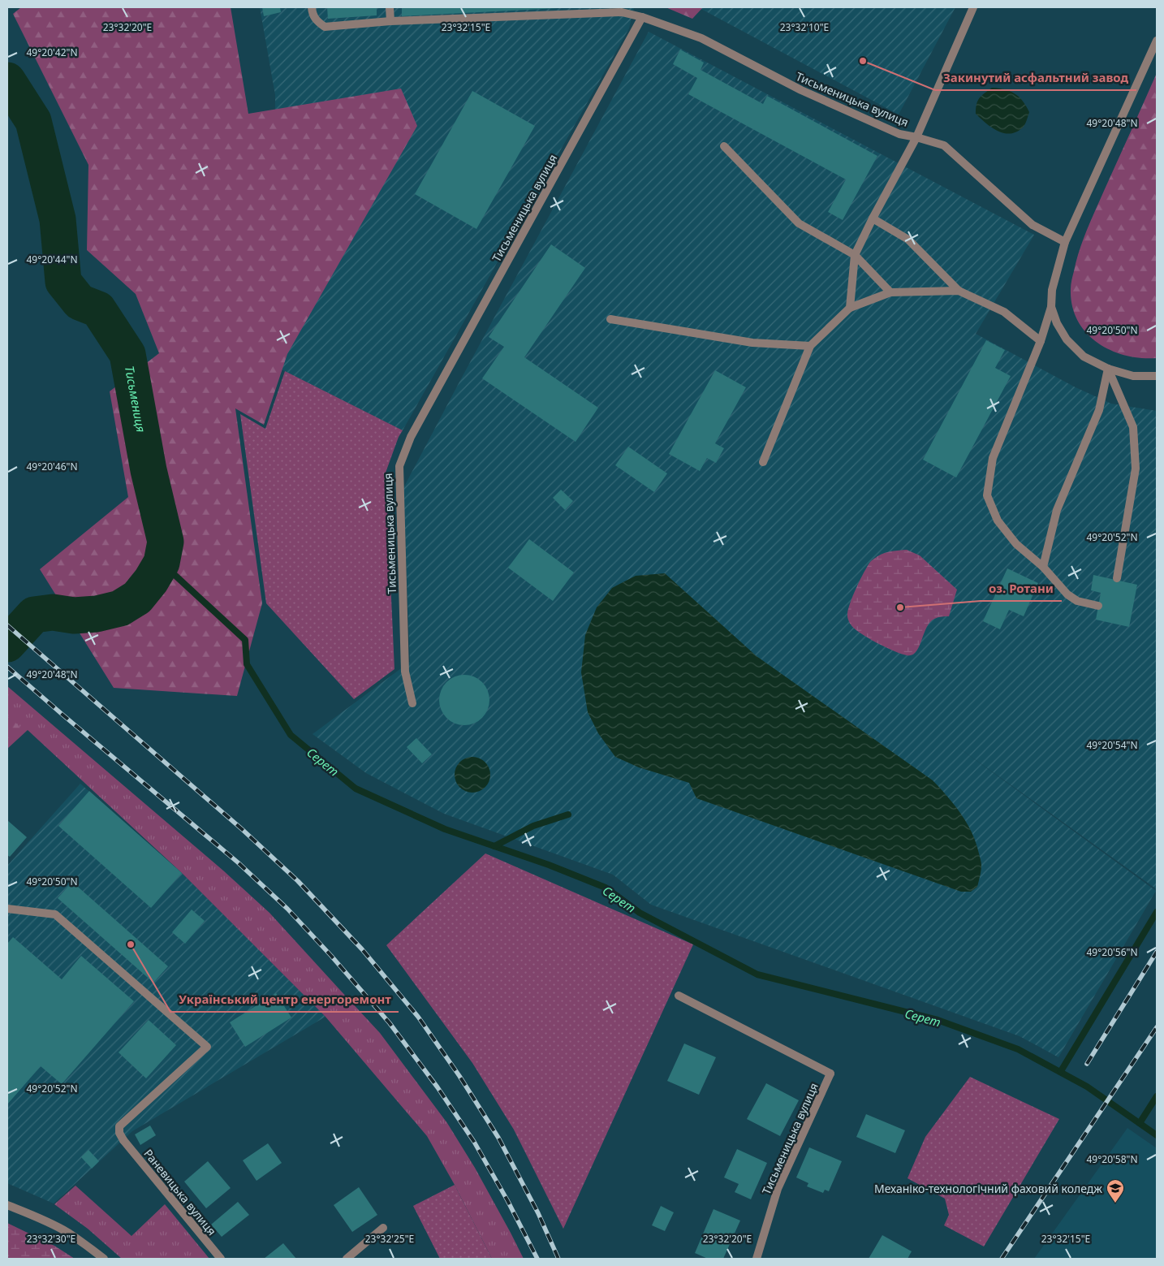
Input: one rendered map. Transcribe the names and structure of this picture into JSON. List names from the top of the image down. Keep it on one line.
{"streets":{"street":["Тисьменицька вулиця","Раневицька вулиця"]},"water":["Тисьмениця","Серет"],"places":{"other":["Закинутий асфальтний завод","оз. Ротани","Український центр енергоремонт"],"school or university":["Механіко-технологічний фаховий коледж"]},"coordinates":["23°32'20\"E","23°32'15\"E","23°32'10\"E","49°20'42\"N","49°20'48\"N","49°20'44\"N","49°20'50\"N","49°20'46\"N","49°20'52\"N","49°20'54\"N","49°20'56\"N","49°20'58\"N","23°32'30\"E","23°32'25\"E"]}
